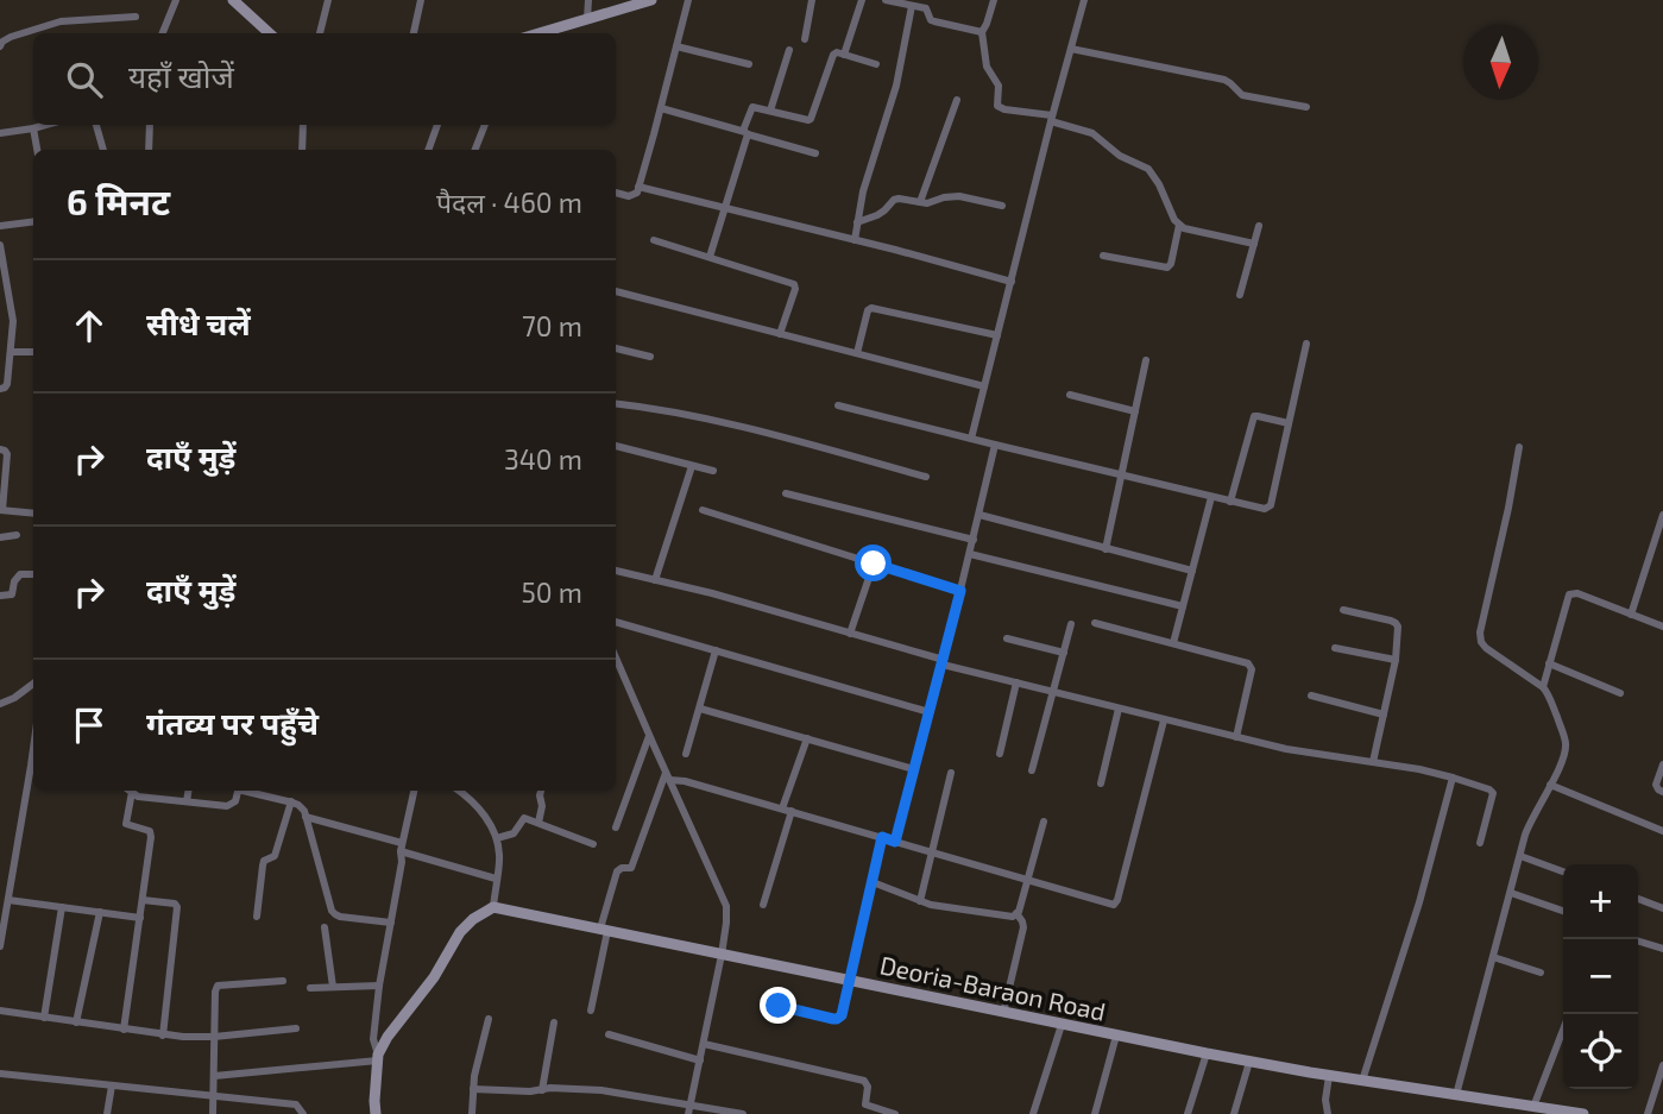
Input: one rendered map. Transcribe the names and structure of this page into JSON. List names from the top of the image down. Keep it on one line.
{"streets":{"street":["Deoria-Baraon Road"]},"north":"bottom","page":{"search":"यहाँ खोजें","heading":["6 मिनट","पैदल · 460 m"],"list":[["सीधे चलें","70 m"],["दाएँ मुड़ें","340 m"],["दाएँ मुड़ें","50 m"],"गंतव्य पर पहुँचे"],"map_buttons":["+","−"]}}
